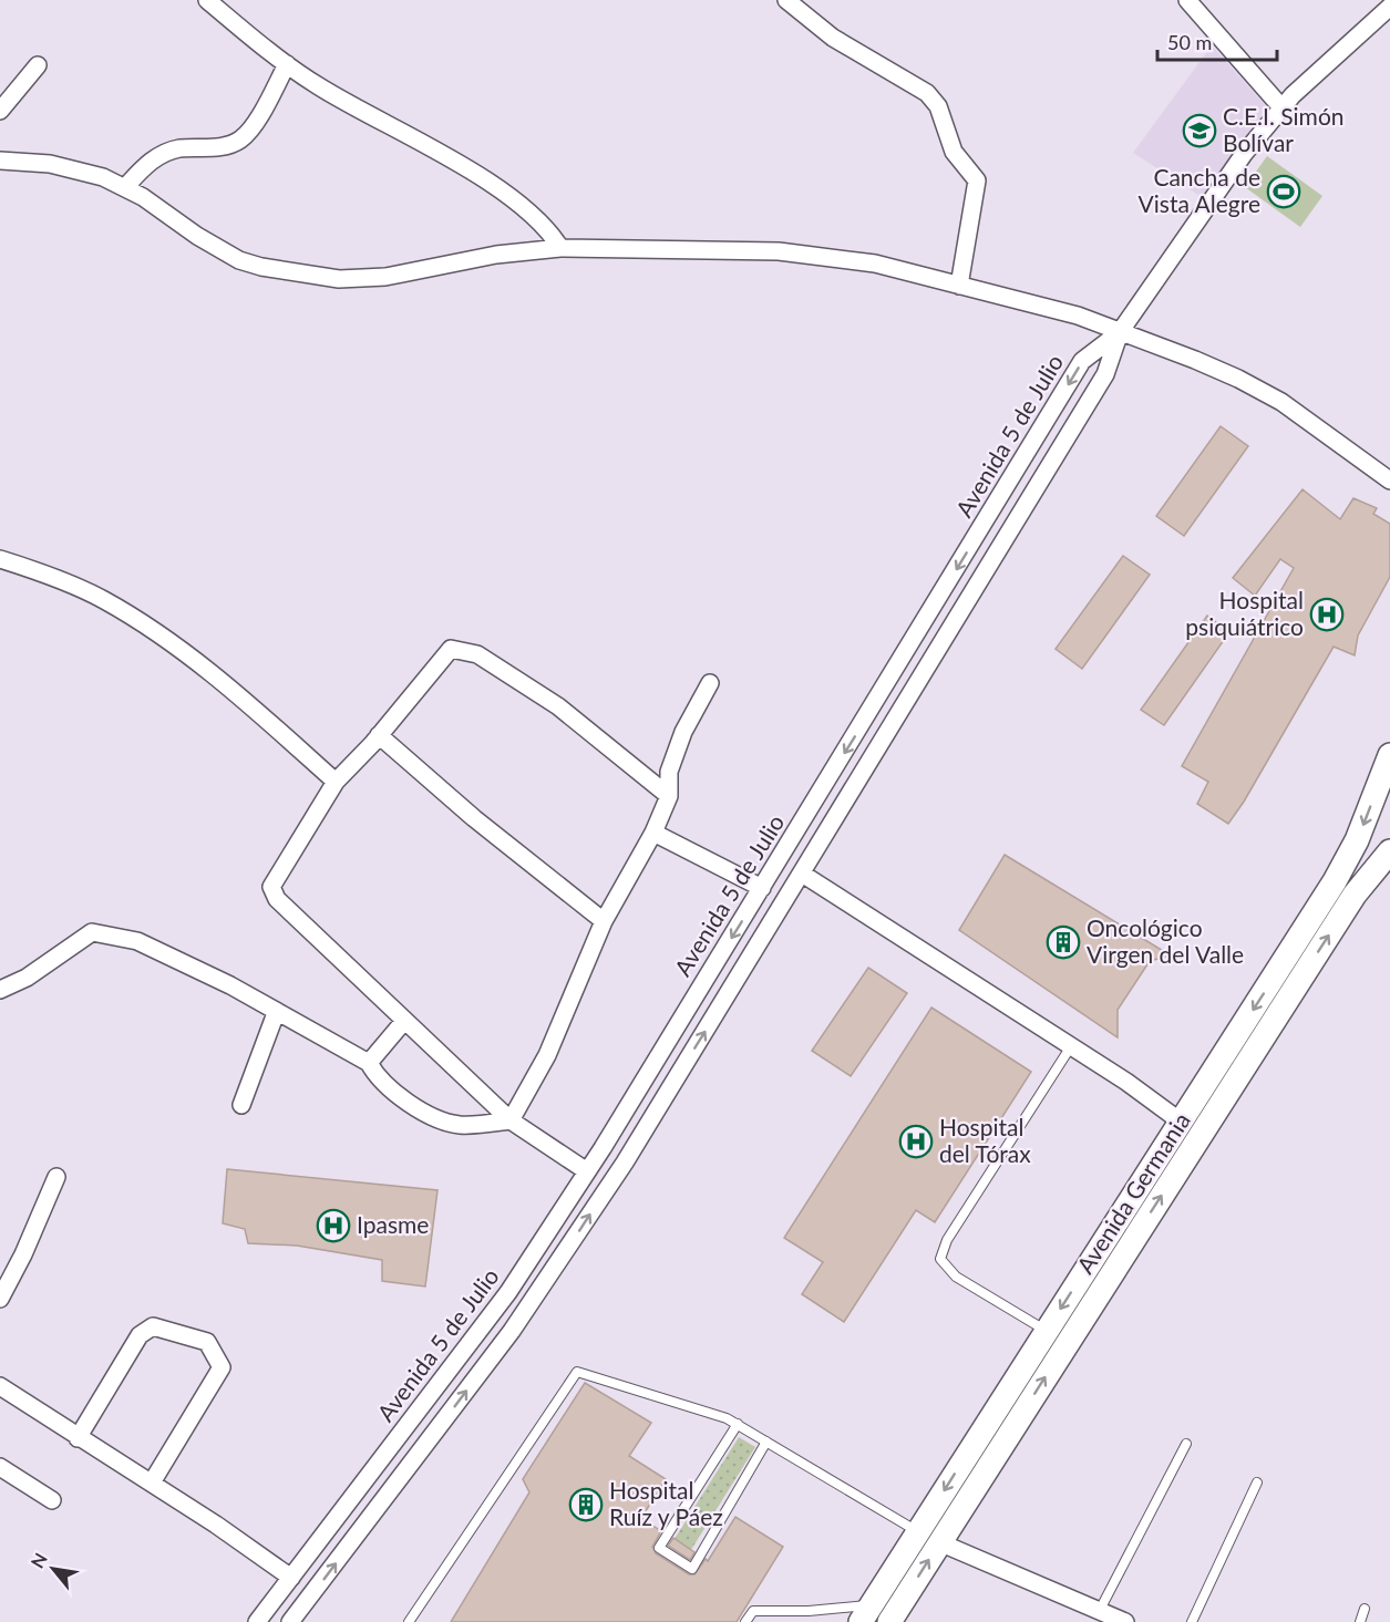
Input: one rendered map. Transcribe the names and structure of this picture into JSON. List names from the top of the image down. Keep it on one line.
{"streets":{"street":["Avenida 5 de Julio","Avenida Germania"]},"places":{"school or university":["C.E.I. Simón Bolívar"],"sports":["Cancha de Vista Alegre"],"hospital":["Hospital psiquiátrico","Hospital del Tórax","Ipasme"],"building":["Oncológico Virgen del Valle","Hospital Ruíz y Páez"]},"scale_bar":"50 m","north":"top left"}
